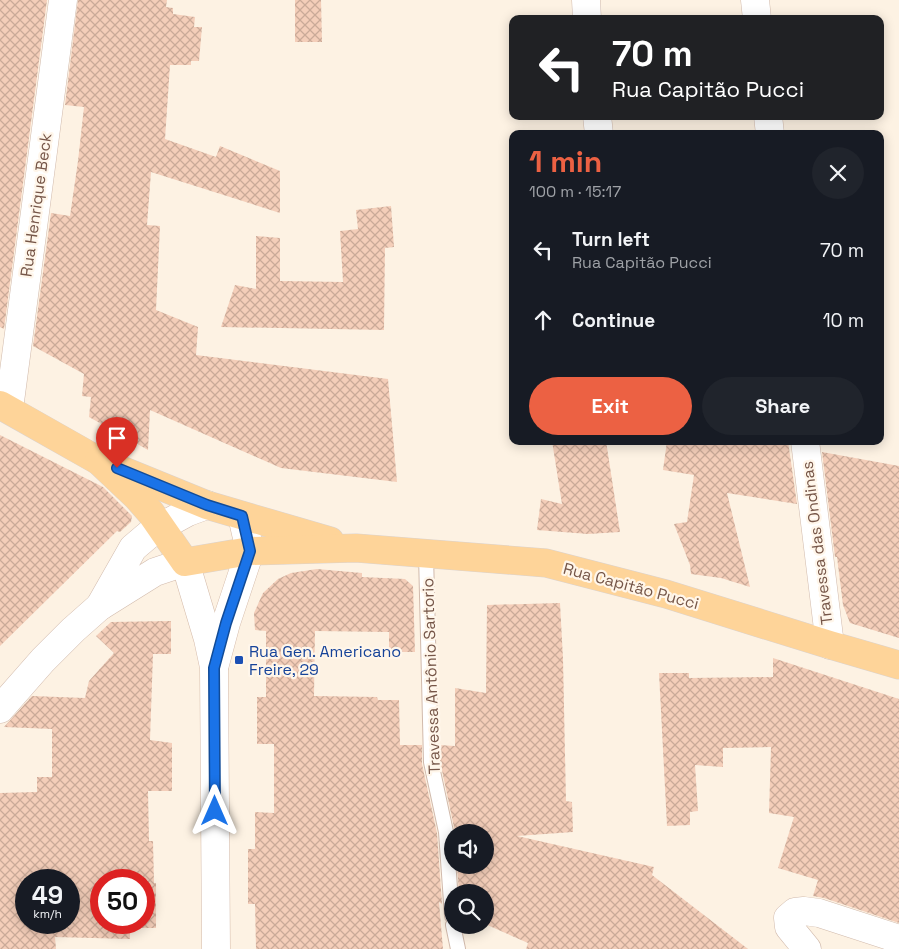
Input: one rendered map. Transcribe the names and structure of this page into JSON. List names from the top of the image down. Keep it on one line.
{"streets":{"main road":["Rua Capitão Pucci"],"street":["Rua Henrique Beck","Travessa das Ondinas"],"lane":["Travessa Antônio Sartorio"]},"crossings":[["Travessa das Ondinas","Rua Capitão Pucci"],["Rua Capitão Pucci","Travessa Antônio Sartorio"]],"places":{"transit":["Rua Gen. Americano Freire, 29"]},"page":{"turn":["70 m","Rua Capitão Pucci"],"heading":["1 min","100 m · 15:17"],"list":[{"name":"Turn left","note":"Rua Capitão Pucci","value":"70 m"},{"name":"Continue","value":"10 m"}],"buttons":["Exit","Share"],"speed":"49 km/h","limit":"50"}}
